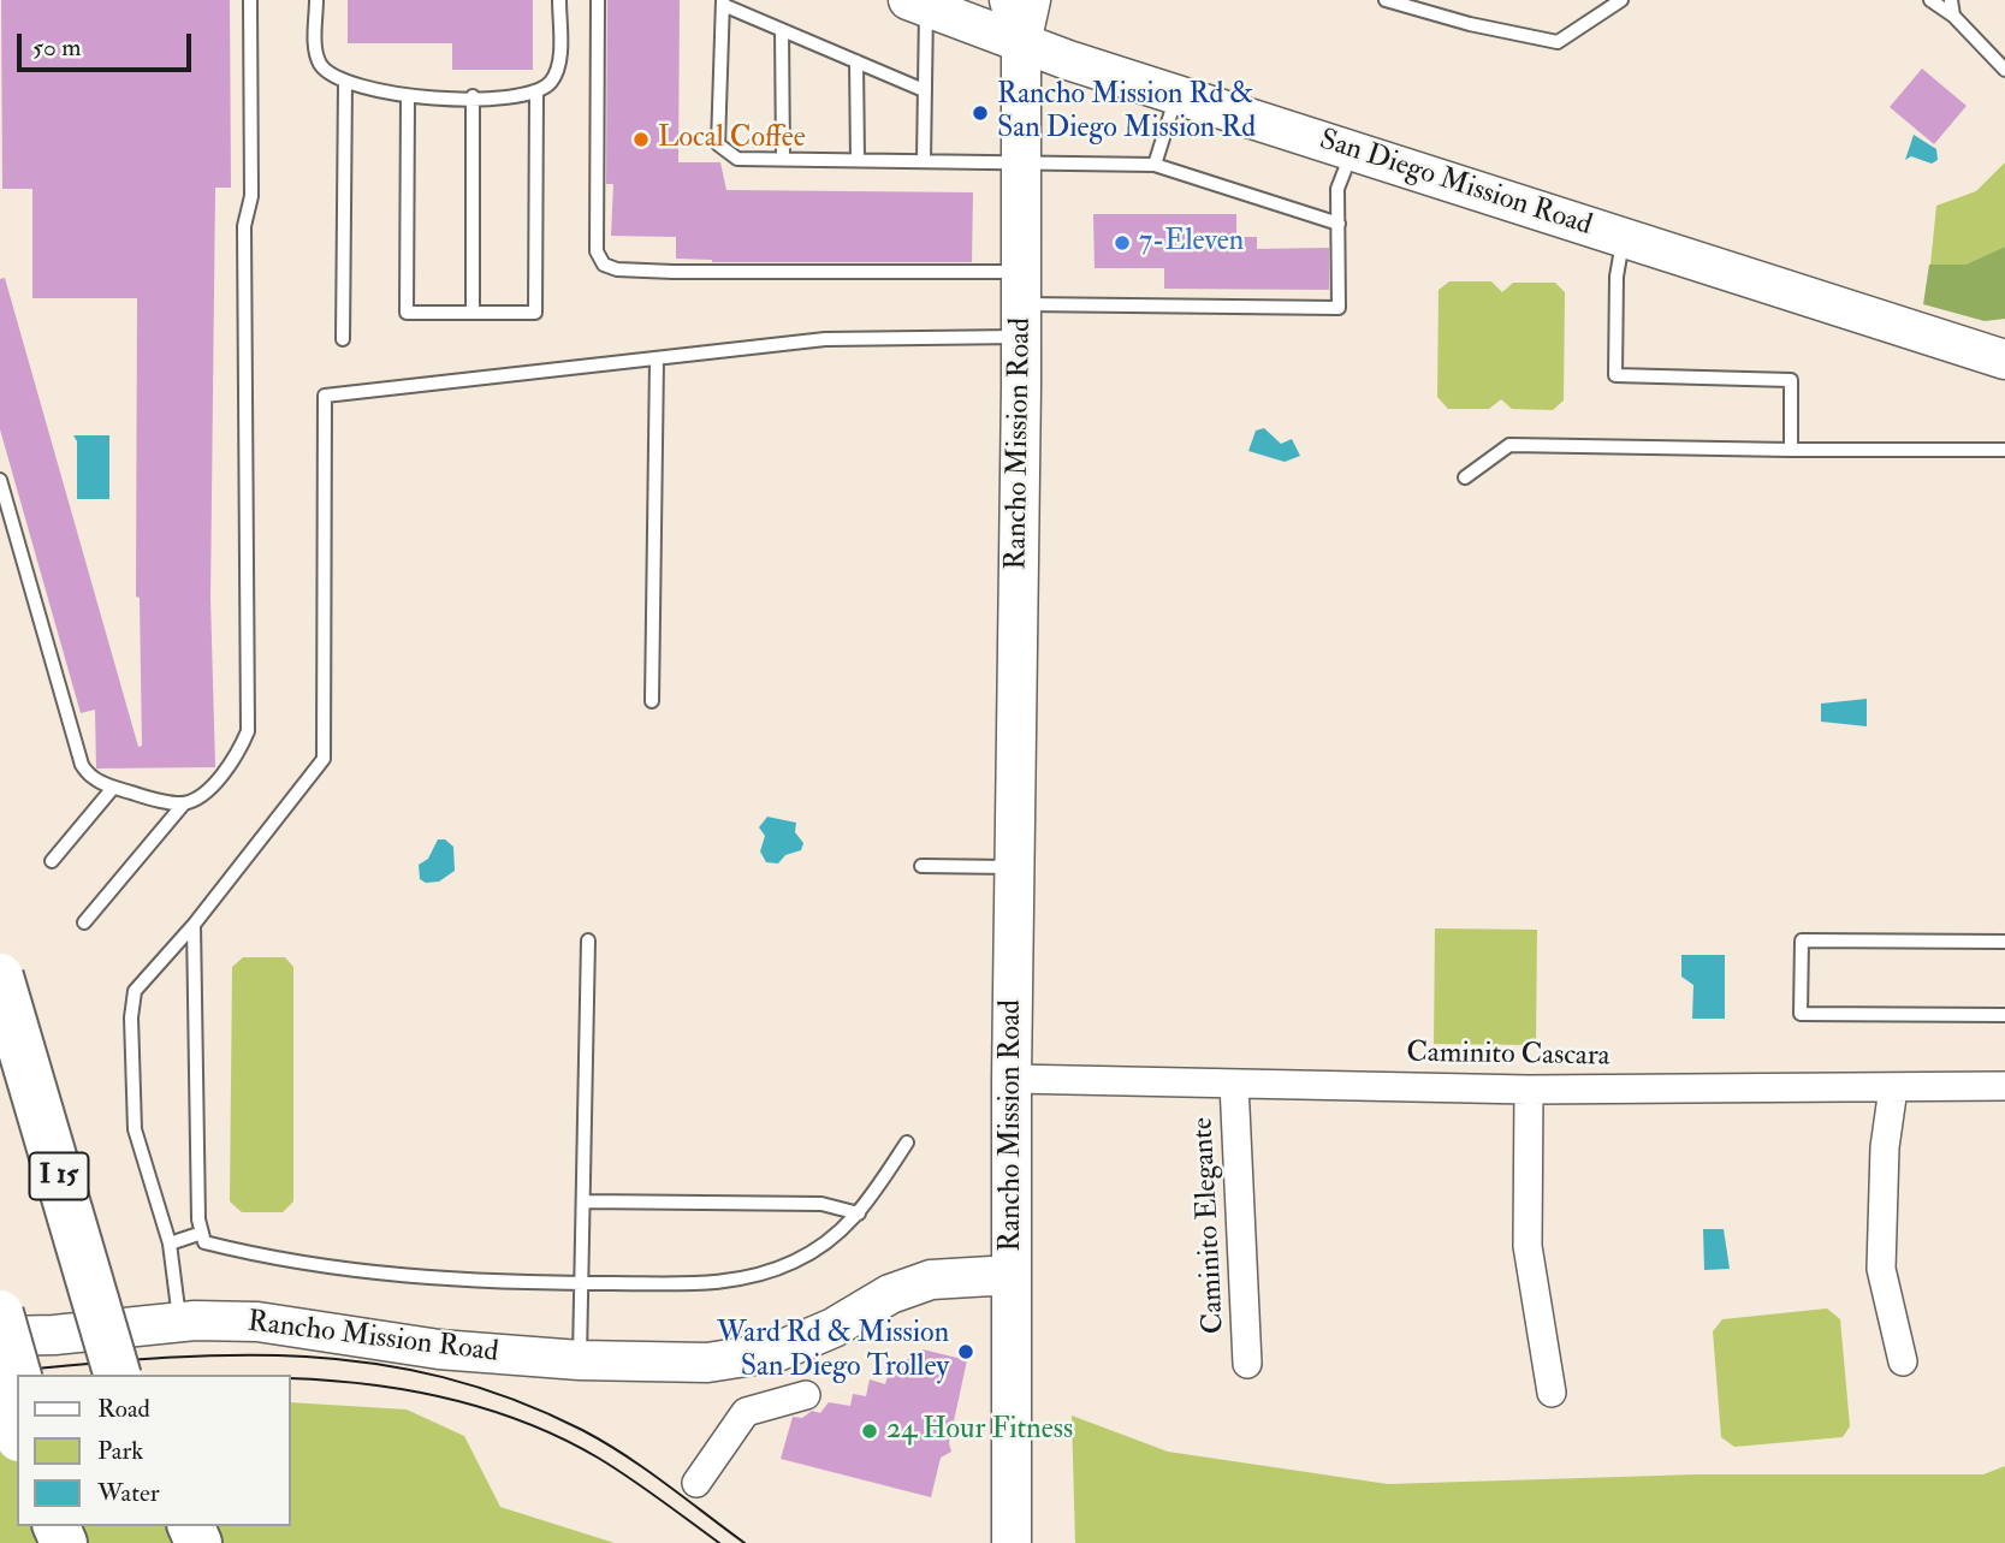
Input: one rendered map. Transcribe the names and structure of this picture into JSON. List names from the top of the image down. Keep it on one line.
{"streets":{"highway":["I 15"],"main road":["San Diego Mission Road","Rancho Mission Road"],"street":["Caminito Cascara","Caminito Elegante"]},"crossings":[["San Diego Mission Road","Rancho Mission Road"],["Rancho Mission Road","Caminito Cascara"],["Caminito Cascara","Caminito Elegante"]],"places":["Rancho Mission Rd & San Diego Mission Rd","Local Coffee","7-Eleven","Ward Rd & Mission San Diego Trolley","24 Hour Fitness"],"legend":["Road","Park","Water"],"scale_bar":"50 m"}
